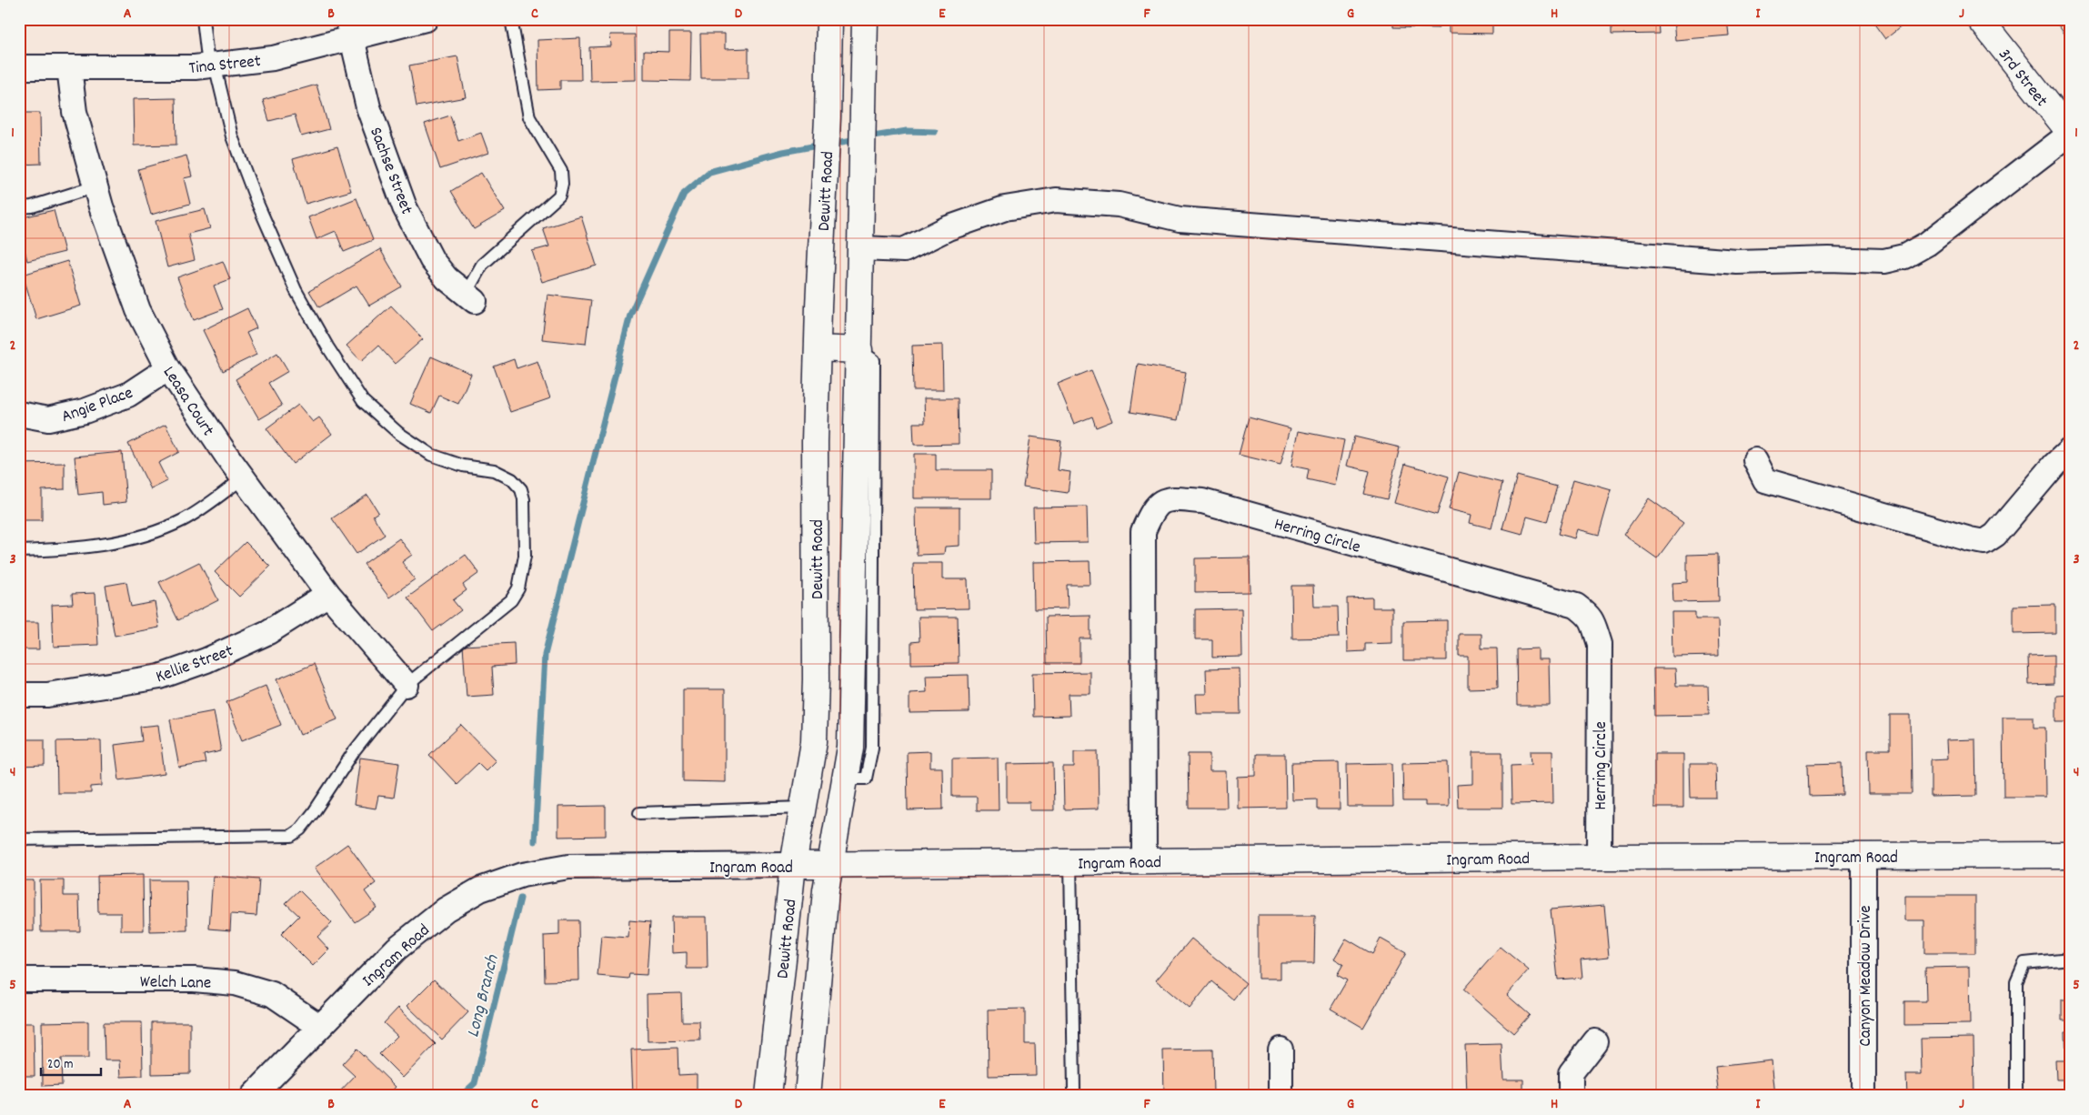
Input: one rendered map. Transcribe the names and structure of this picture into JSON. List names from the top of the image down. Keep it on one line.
{"streets":{"main road":["3rd Street","Dewitt Road","Ingram Road"],"street":["Tina Street","Sachse Street","Leasa Court","Angie Place","Herring Circle","Kellie Street","Canyon Meadow Drive","Welch Lane"]},"crossings":[["Tina Street","Sachse Street"],["Tina Street","Leasa Court"],["Dewitt Road","Ingram Road"],["Leasa Court","Angie Place"],["Leasa Court","Kellie Street"],["Herring Circle","Ingram Road"],["Ingram Road","Canyon Meadow Drive"],["Ingram Road","Welch Lane"]],"water":["Long Branch"],"scale_bar":"20 m","grid":{"columns":["A","B","C","D","E","F","G","H","I","J"],"rows":["1","2","3","4","5"]}}
